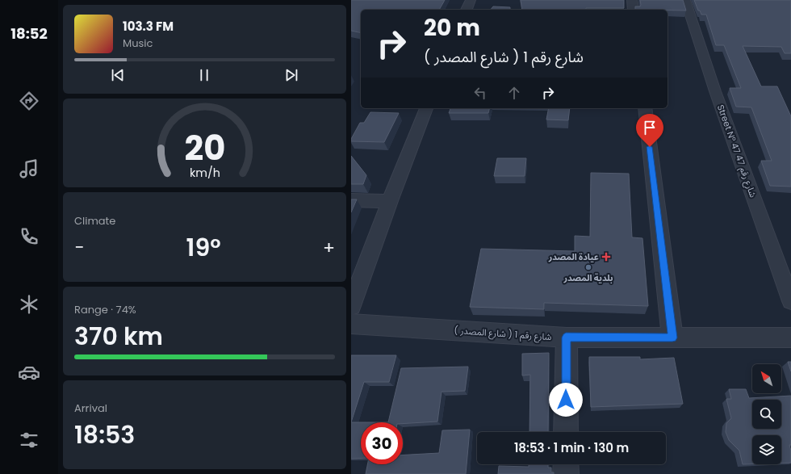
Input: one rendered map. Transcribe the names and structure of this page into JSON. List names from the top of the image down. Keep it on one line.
{"streets":{"street":["Street N° 47 شارع رقم 47","شارع رقم 1 ( شارع المصدر )"]},"places":{"health":["عيادة المصدر"],"other":["بلدية المصدر"]},"north":"top left","page":{"tabs":"18:52","turn":["20 m","شارع رقم 1 ( شارع المصدر )"],"song":["103.3 FM","Music"],"tile":["Climate",["Range · 74%","370 km"],["Arrival","18:53"]],"heat":["−","19°","+"],"limit":"30","trip":"18:53 · 1 min · 130 m","gauge":["20","km/h"]}}
